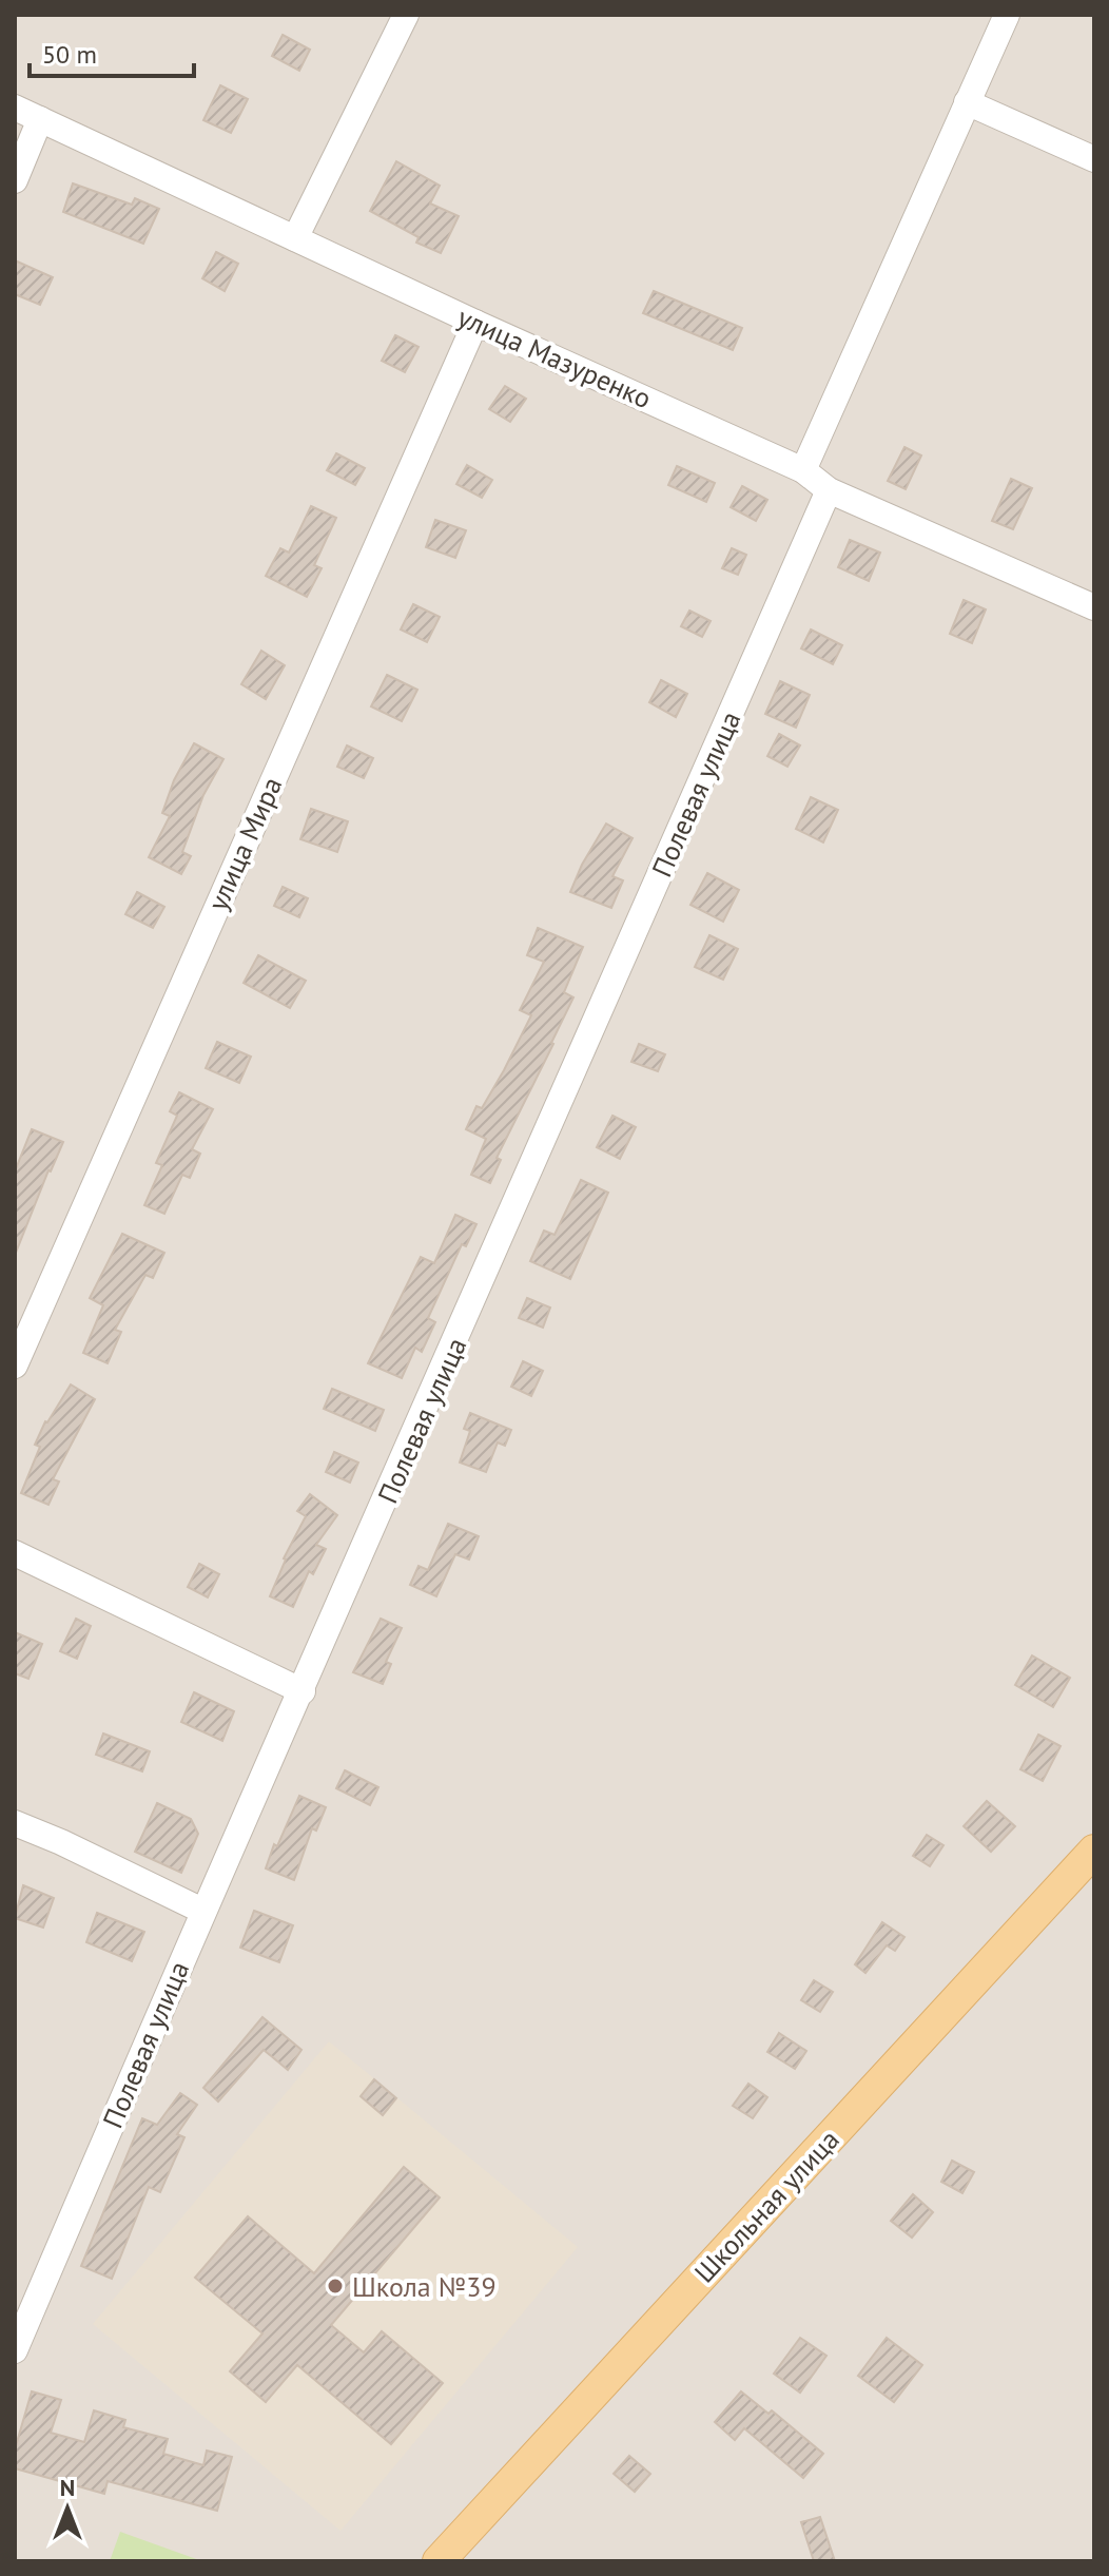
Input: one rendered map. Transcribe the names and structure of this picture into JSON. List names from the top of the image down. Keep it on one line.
{"streets":{"main road":["Школьная улица"],"street":["улица Мазуренко","Полевая улица","улица Мира"]},"crossings":[["улица Мазуренко","Полевая улица"],["улица Мазуренко","улица Мира"]],"places":["Школа №39"],"scale_bar":"50 m","north":"top"}
